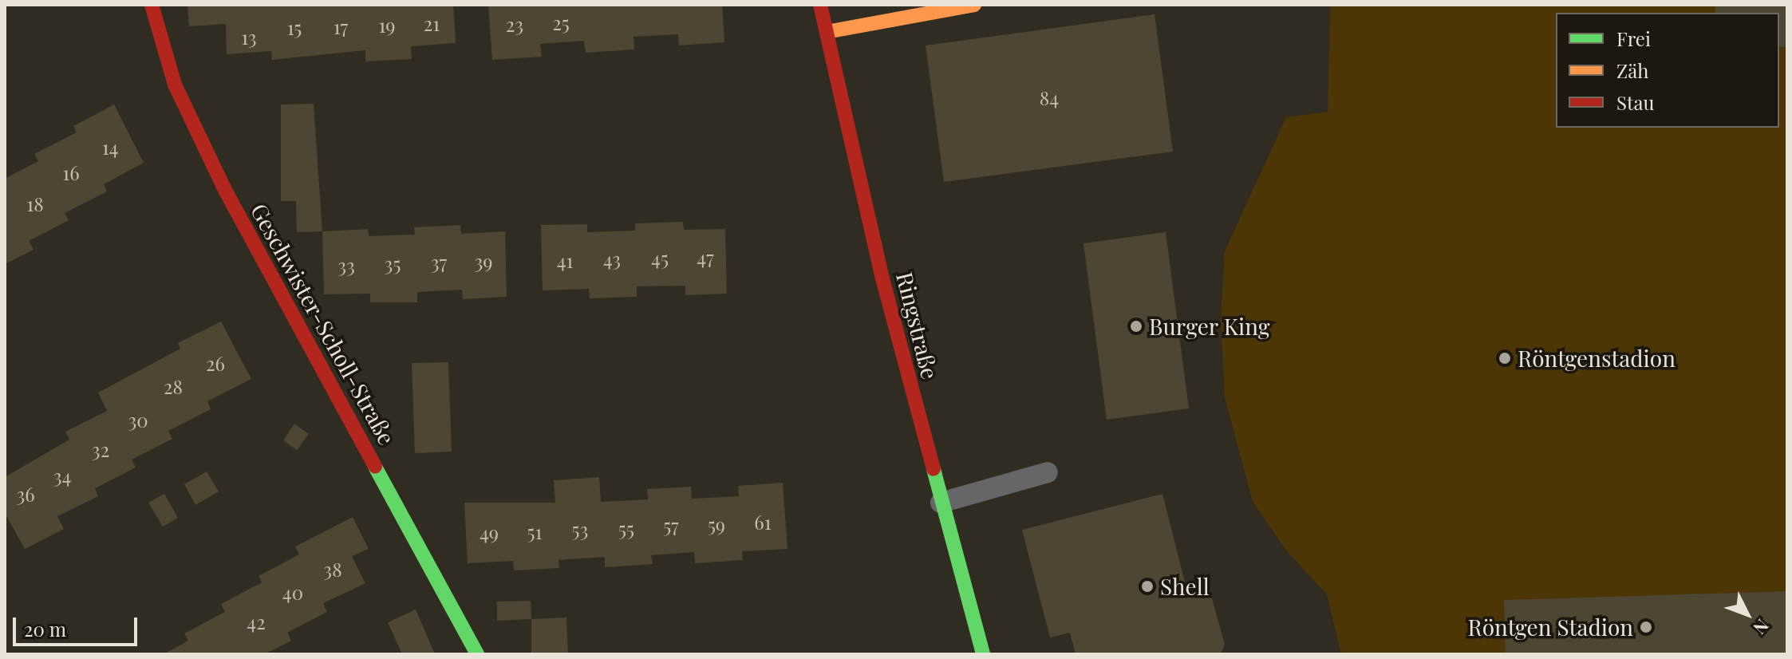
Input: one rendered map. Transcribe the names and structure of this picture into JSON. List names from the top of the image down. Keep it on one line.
{"streets":{"street":["Geschwister-Scholl-Straße","Ringstraße"]},"places":["Burger King","Röntgenstadion","Shell","Röntgen Stadion"],"house_numbers":["25","21","23","19","17","15","13","84","14","16","18","47","45","43","41","39","37","35","33","26","28","30","32","34","36","61","59","57","55","53","51","49","38","40","42"],"legend":["Frei","Zäh","Stau"],"scale_bar":"20 m","north":"bottom right"}
